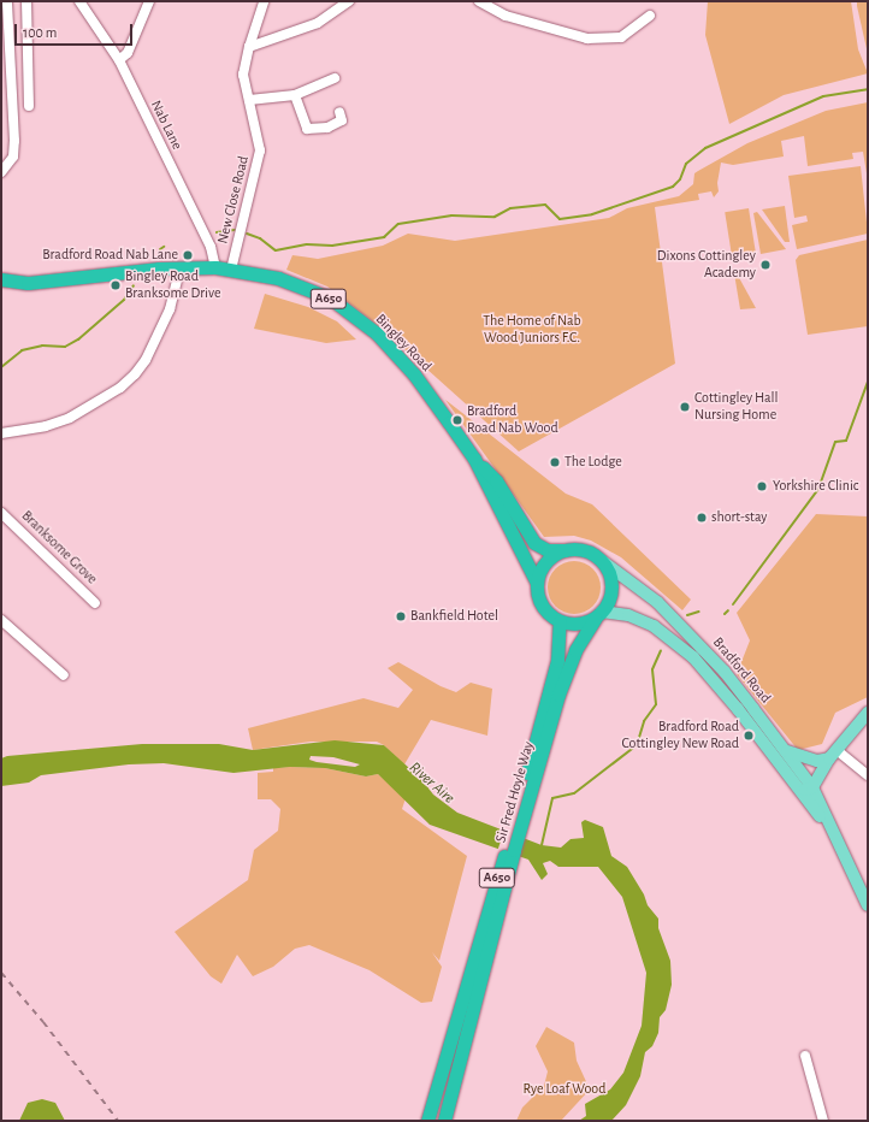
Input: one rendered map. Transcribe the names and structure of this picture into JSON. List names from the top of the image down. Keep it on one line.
{"streets":{"highway":["A650","Bingley Road","Sir Fred Hoyle Way"],"main road":["Bradford Road"],"street":["Nab Lane","New Close Road","Branksome Grove"]},"crossings":[["Nab Lane","Bingley Road"],["New Close Road","Bingley Road"],["A650","Bingley Road"],["A650","Bradford Road"],["A650","Sir Fred Hoyle Way"],["Bingley Road","Bradford Road"],["Bingley Road","Sir Fred Hoyle Way"],["Bradford Road","Sir Fred Hoyle Way"]],"water":["River Aire"],"parks":["The Home of Nab Wood Juniors F.C.","Rye Loaf Wood"],"places":["Bradford Road Nab Lane","Dixons Cottingley Academy","Bingley Road Branksome Drive","Cottingley Hall Nursing Home","Bradford Road Nab Wood","The Lodge","Yorkshire Clinic","short-stay","Bankfield Hotel","Bradford Road Cottingley New Road"],"scale_bar":"100 m"}
